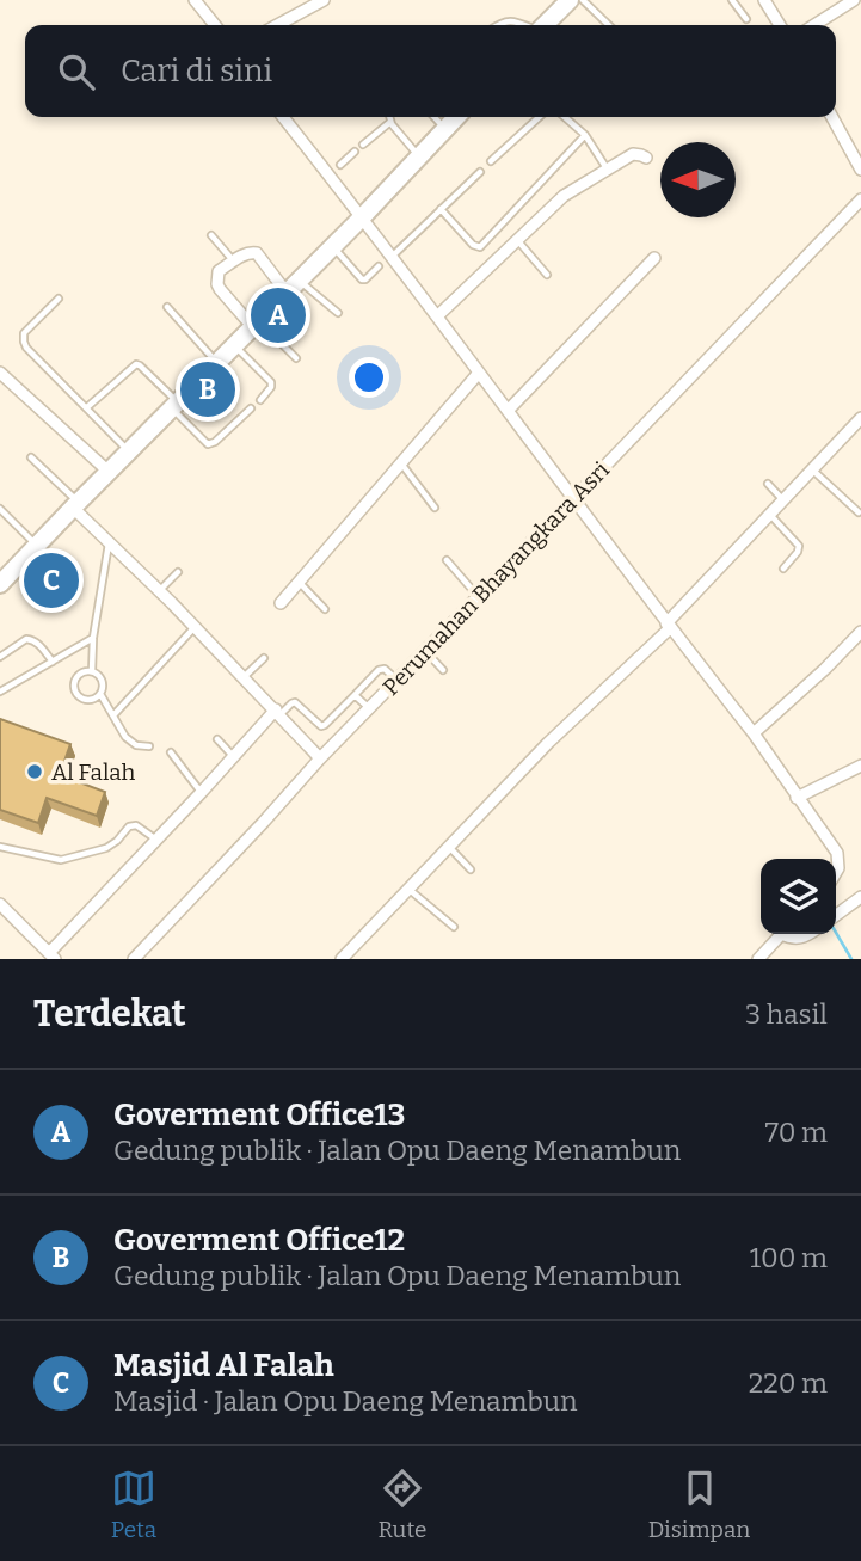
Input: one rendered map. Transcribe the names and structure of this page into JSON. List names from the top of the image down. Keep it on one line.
{"streets":{"street":["Perumahan Bhayangkara Asri"]},"places":["Al Falah"],"north":"left","page":{"search":"Cari di sini","pins":["A","B","C"],"heading":["Terdekat","3 hasil"],"list":[{"mark":"A","name":"Goverment Office13","note":"Gedung publik · Jalan Opu Daeng Menambun","value":"70 m"},{"mark":"B","name":"Goverment Office12","note":"Gedung publik · Jalan Opu Daeng Menambun","value":"100 m"},{"mark":"C","name":"Masjid Al Falah","note":"Masjid · Jalan Opu Daeng Menambun","value":"220 m"}],"nav":["Peta","Rute","Disimpan"]}}
